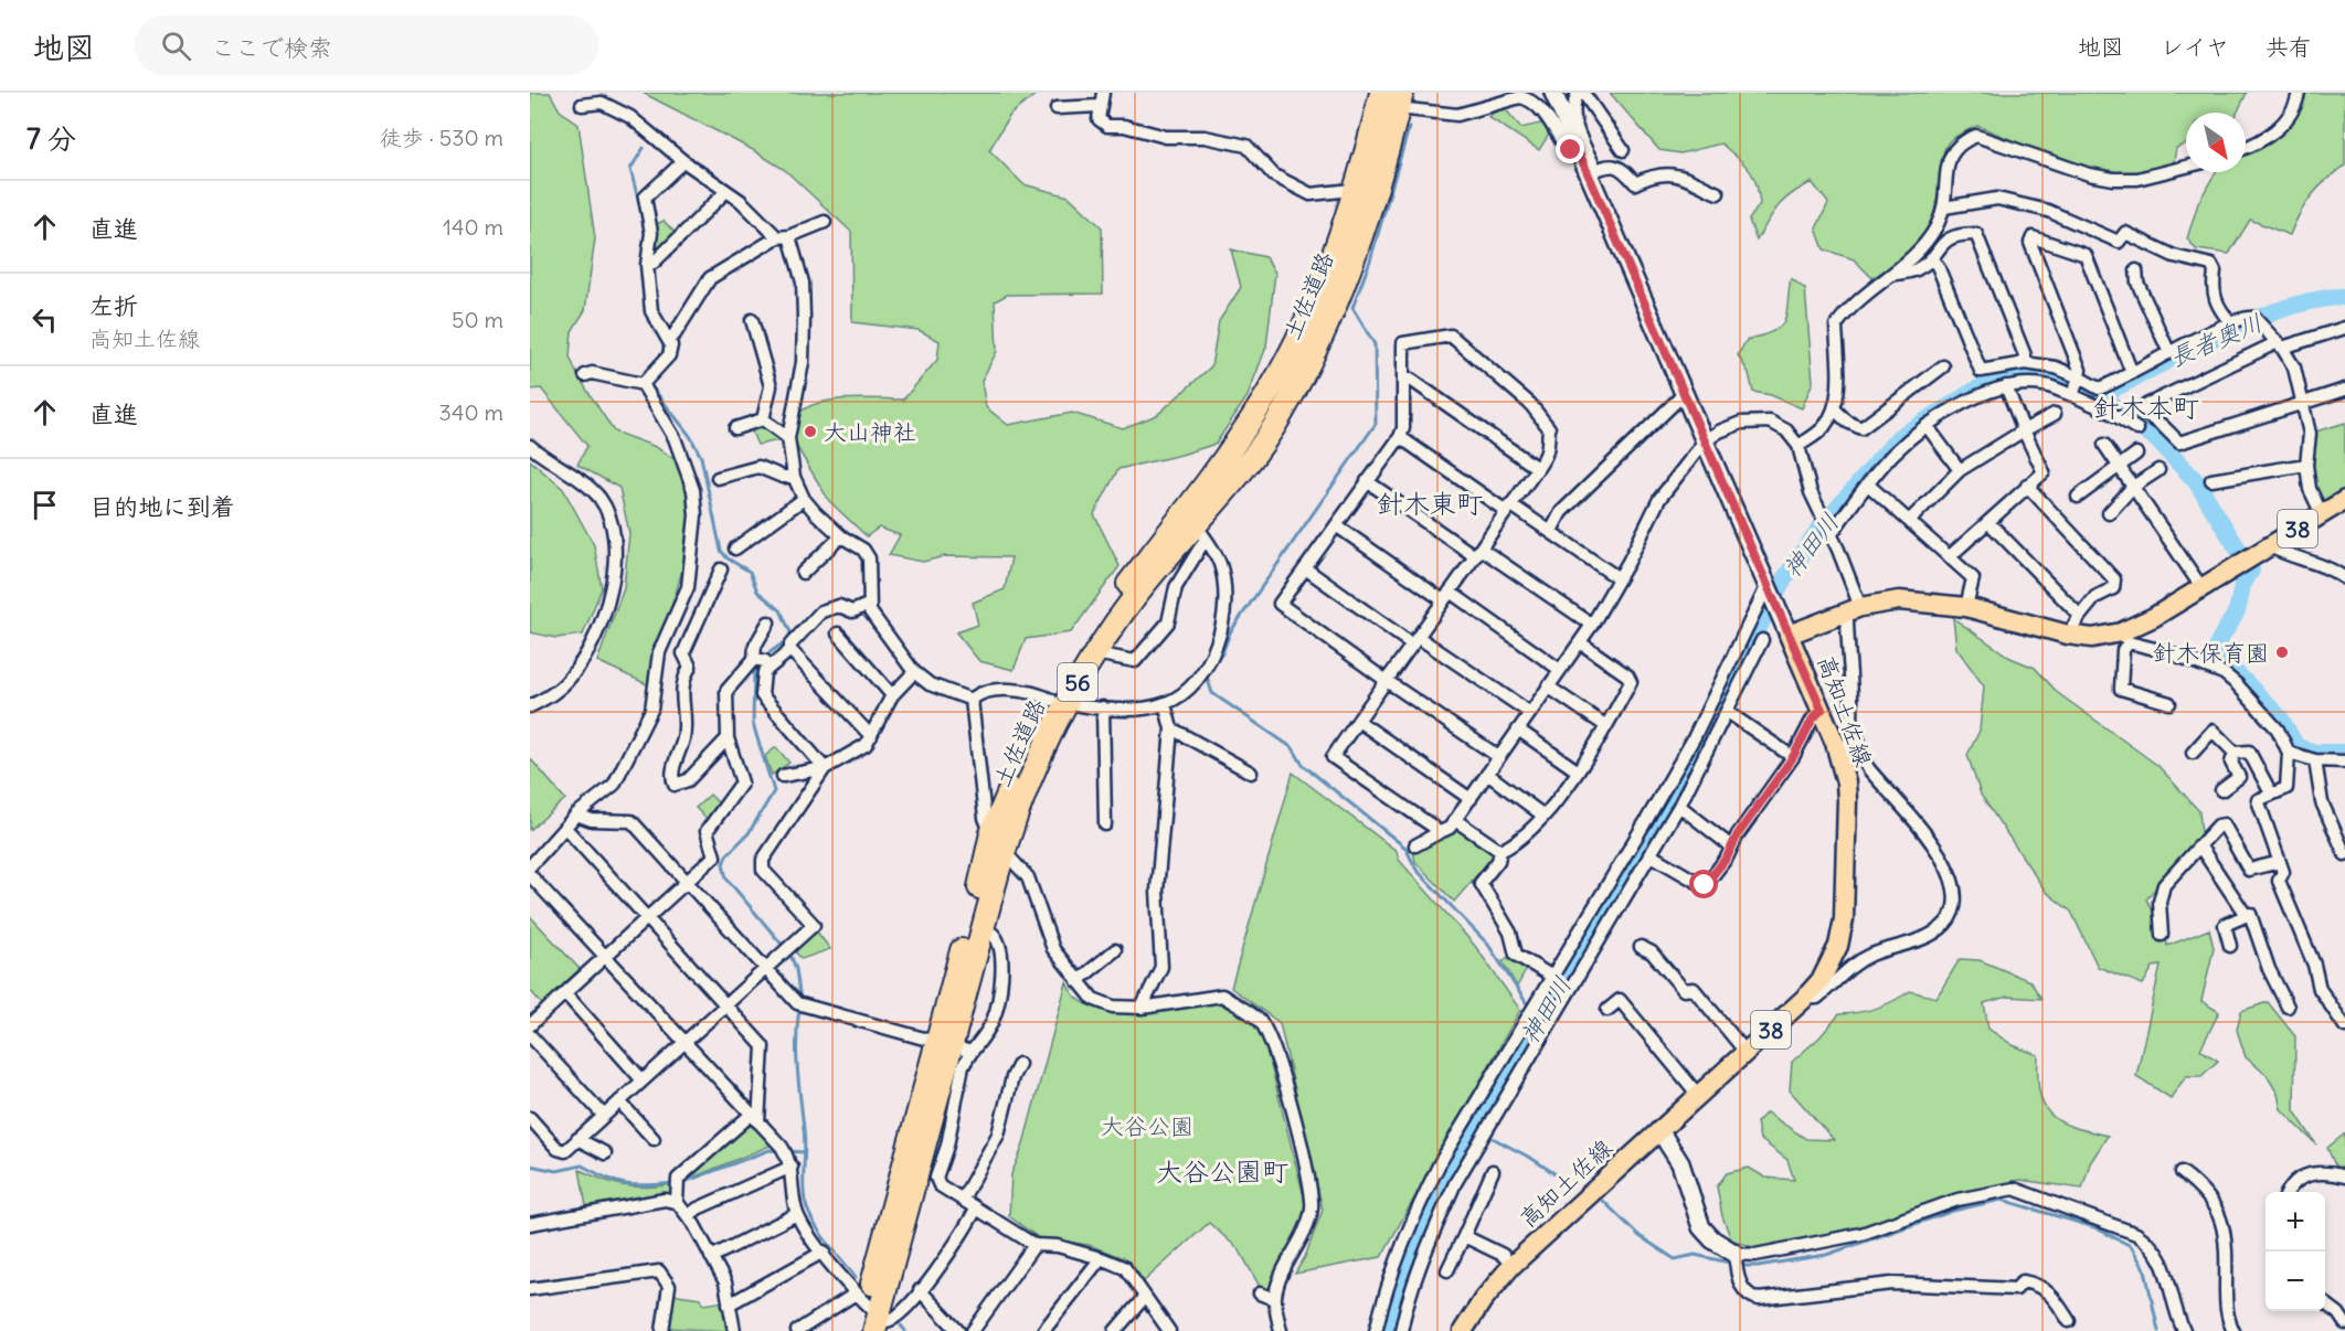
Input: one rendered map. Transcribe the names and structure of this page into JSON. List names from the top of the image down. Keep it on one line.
{"streets":{"highway":["土佐道路","56"],"main road":["38","高知土佐線"]},"districts":["針木本町","針木東町","大谷公園町"],"water":["長者奥川","神田川"],"parks":["大谷公園"],"places":["大山神社","針木保育園"],"north":"bottom right","page":{"header":"地図","search":"ここで検索","nav":["地図","レイヤ","共有"],"heading":["7 分","徒歩 · 530 m"],"list":[["直進","140 m"],["左折","高知土佐線","50 m"],["直進","340 m"],"目的地に到着"],"map_buttons":["+","−"]}}
